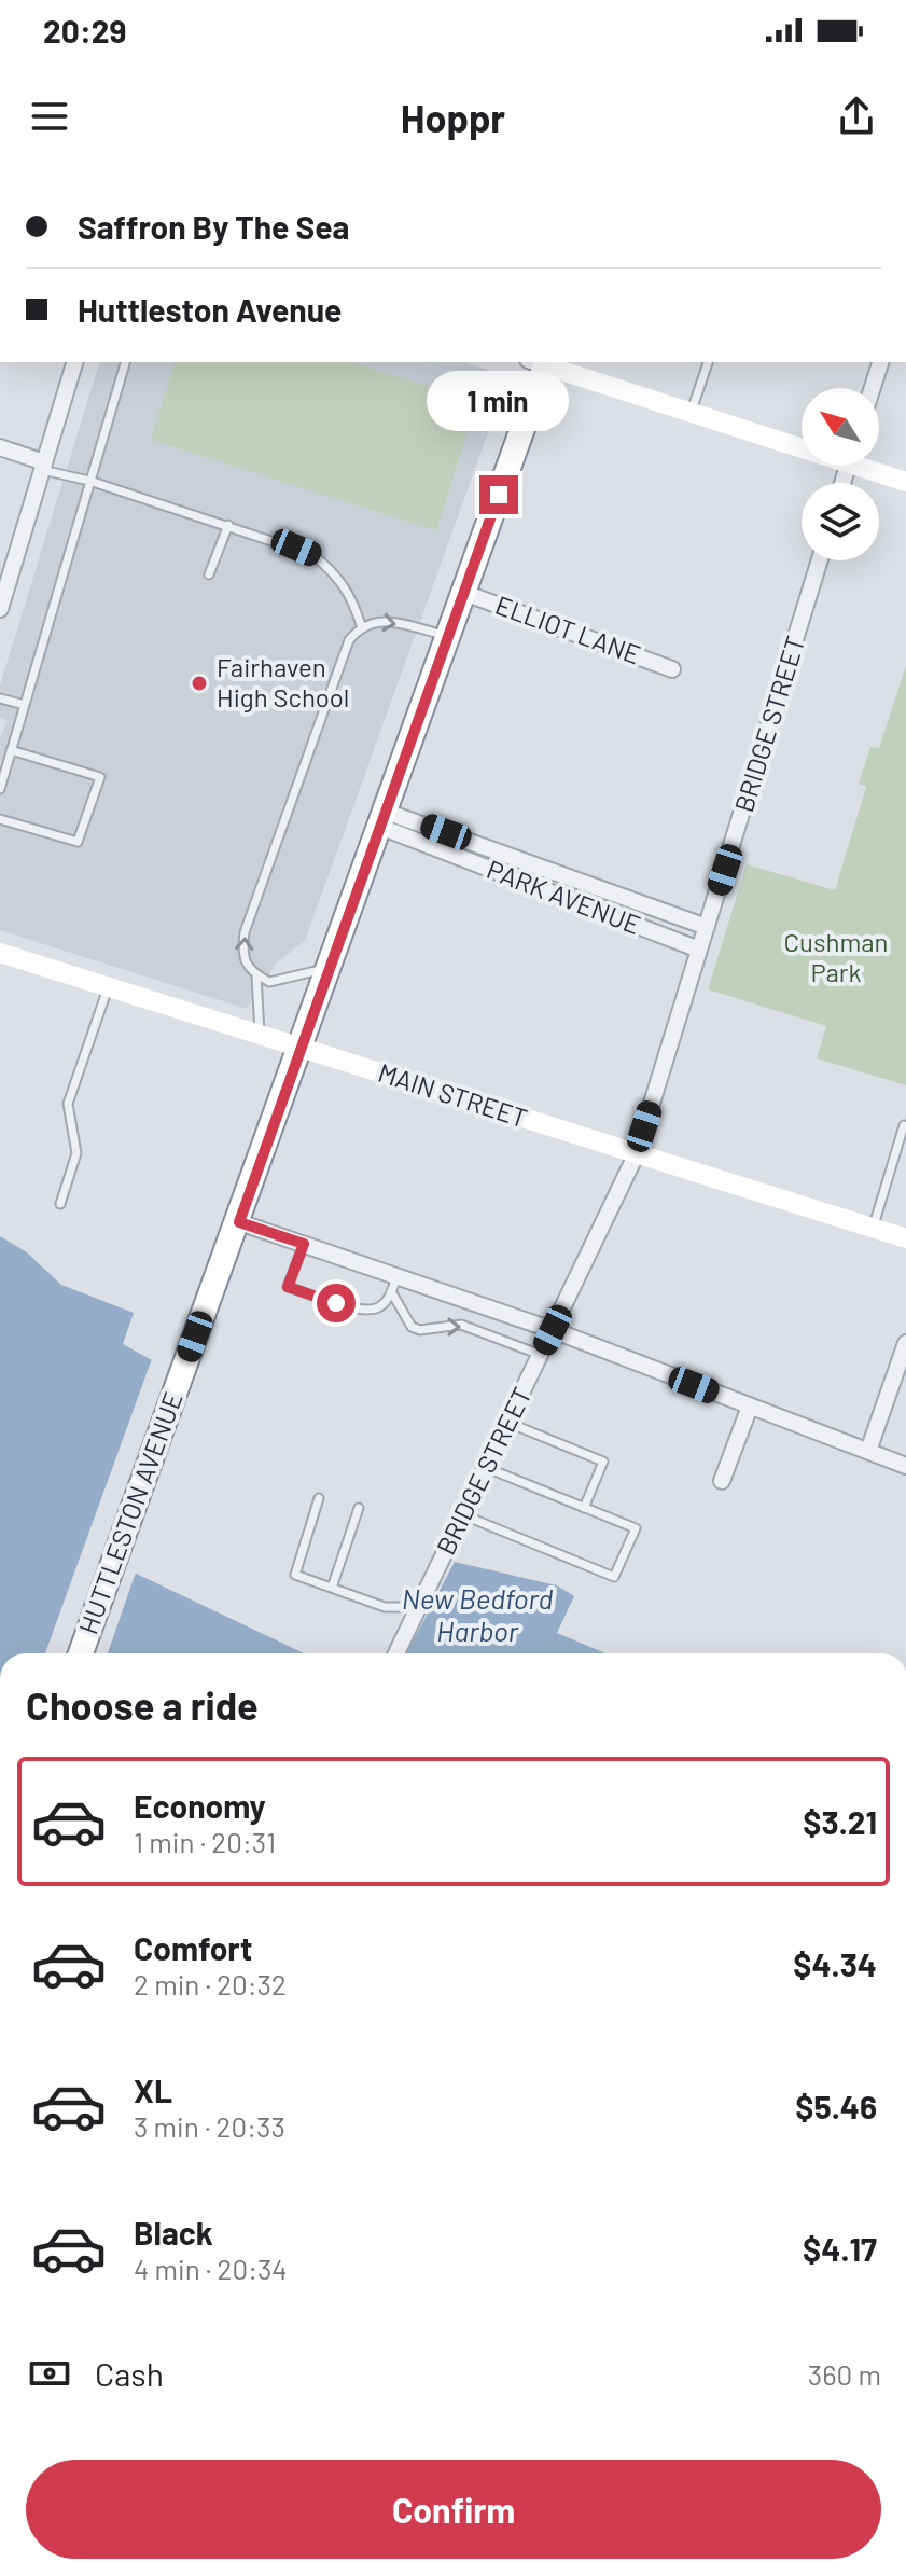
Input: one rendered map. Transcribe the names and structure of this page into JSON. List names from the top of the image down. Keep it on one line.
{"streets":{"highway":["HUTTLESTON AVENUE"],"main road":["MAIN STREET"],"street":["ELLIOT LANE","BRIDGE STREET","PARK AVENUE"]},"crossings":[["BRIDGE STREET","PARK AVENUE"],["BRIDGE STREET","MAIN STREET"],["MAIN STREET","HUTTLESTON AVENUE"]],"water":["New Bedford Harbor"],"parks":["Cushman Park"],"places":["Fairhaven High School"],"north":"top left","page":{"status":"20:29","header":"Hoppr","banner":["Saffron By The Sea","Huttleston Avenue"],"bubble":"1 min","heading":"Choose a ride","list":[{"name":"Economy","note":"1 min · 20:31","value":"$3.21"},{"name":"Comfort","note":"2 min · 20:32","value":"$4.34"},{"name":"XL","note":"3 min · 20:33","value":"$5.46"},{"name":"Black","note":"4 min · 20:34","value":"$4.17"}],"pay":["Cash","360 m"],"buttons":"Confirm"}}
